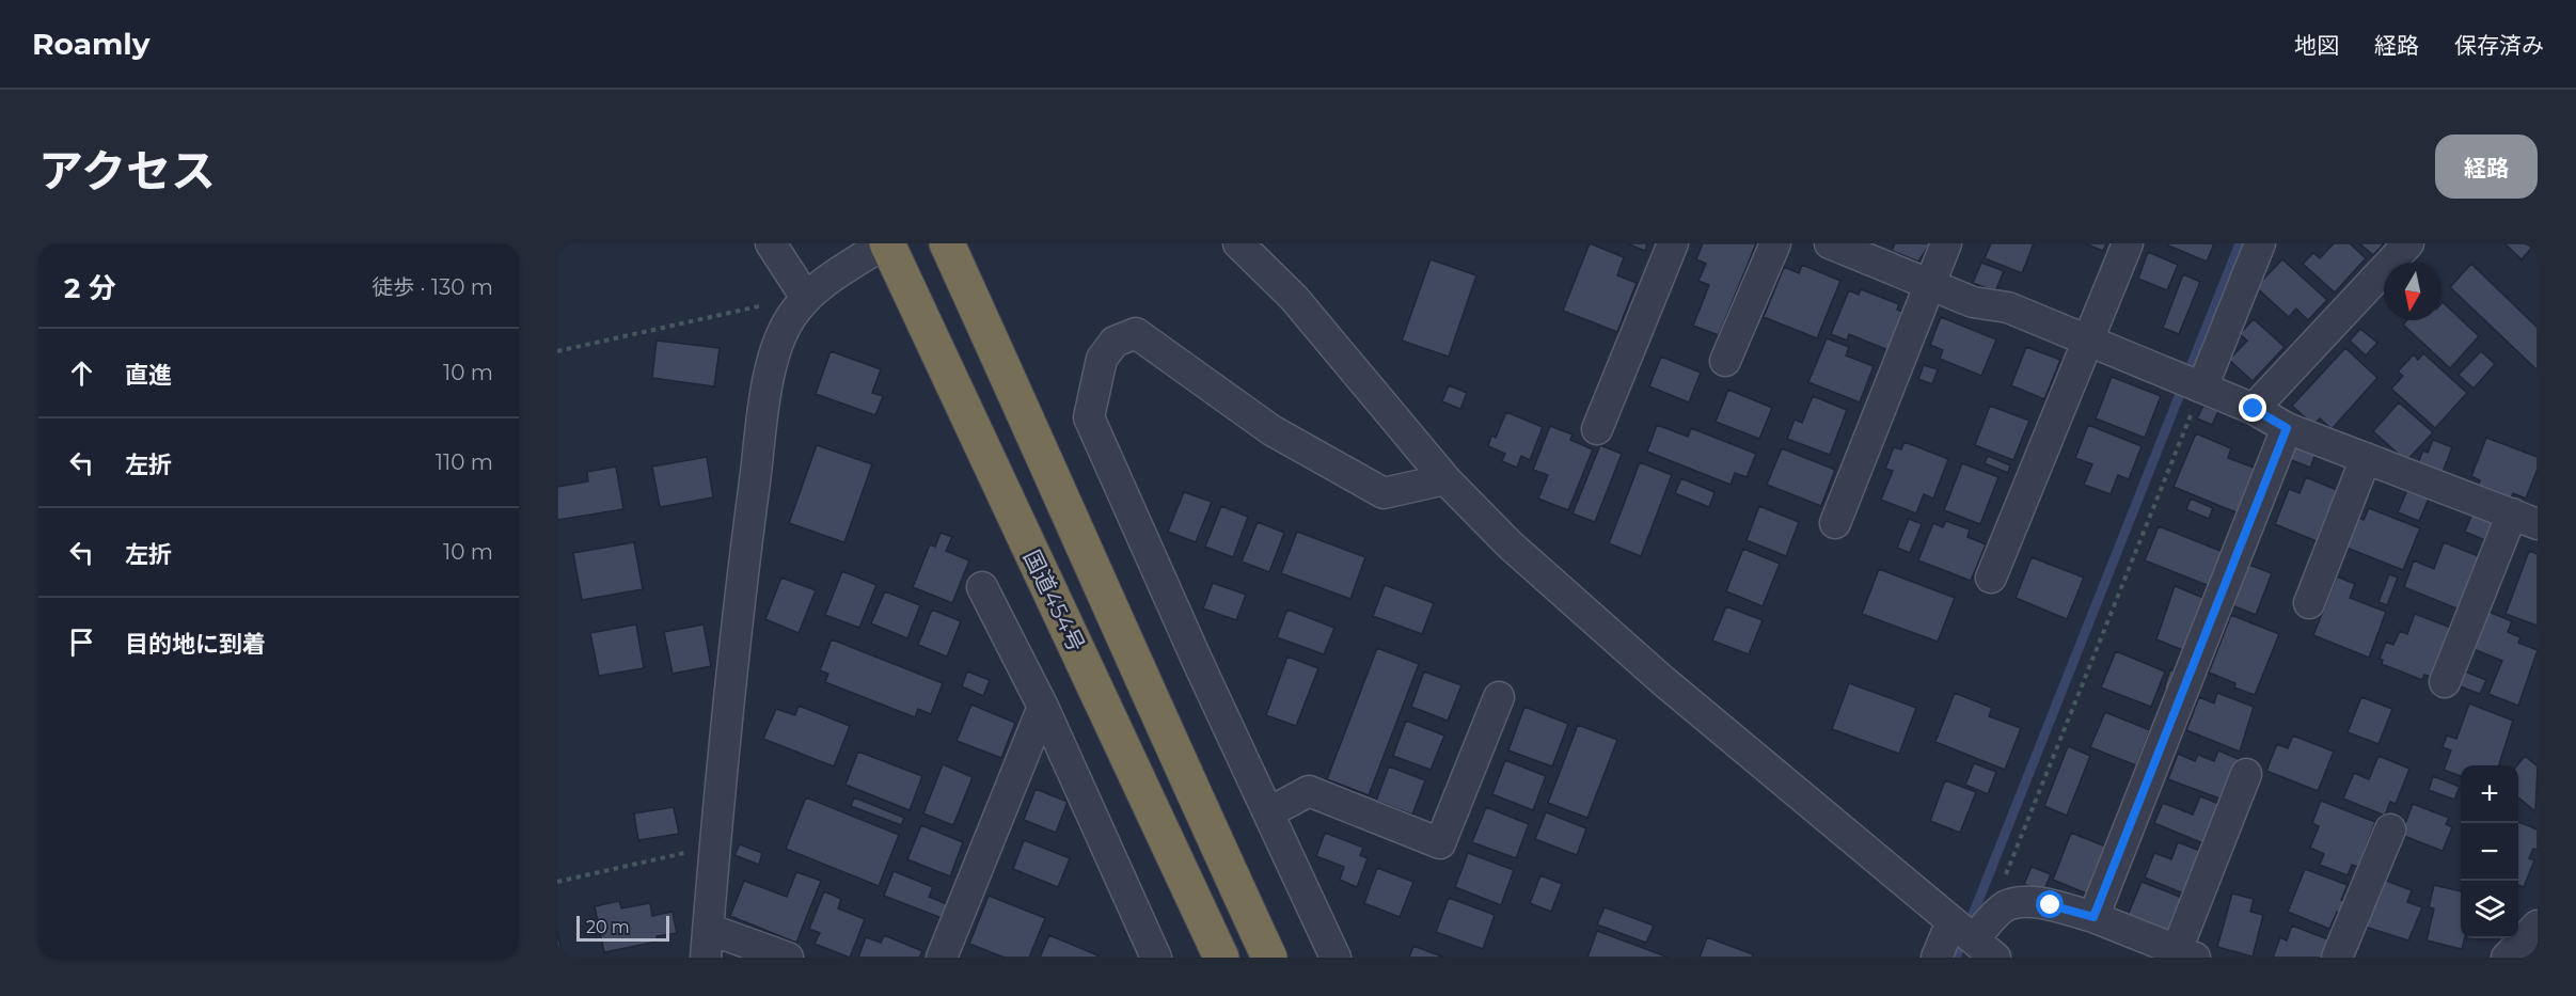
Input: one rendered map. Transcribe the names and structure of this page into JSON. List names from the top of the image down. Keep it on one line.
{"streets":{"highway":["国道454号"]},"scale_bar":"20 m","north":"bottom","page":{"header":"Roamly","nav":["地図","経路","保存済み"],"title":"アクセス","buttons":"経路","heading":["2 分","徒歩 · 130 m"],"list":[["直進","10 m"],["左折","110 m"],["左折","10 m"],"目的地に到着"],"map_buttons":["+","−"],"scale":"20 m"}}
